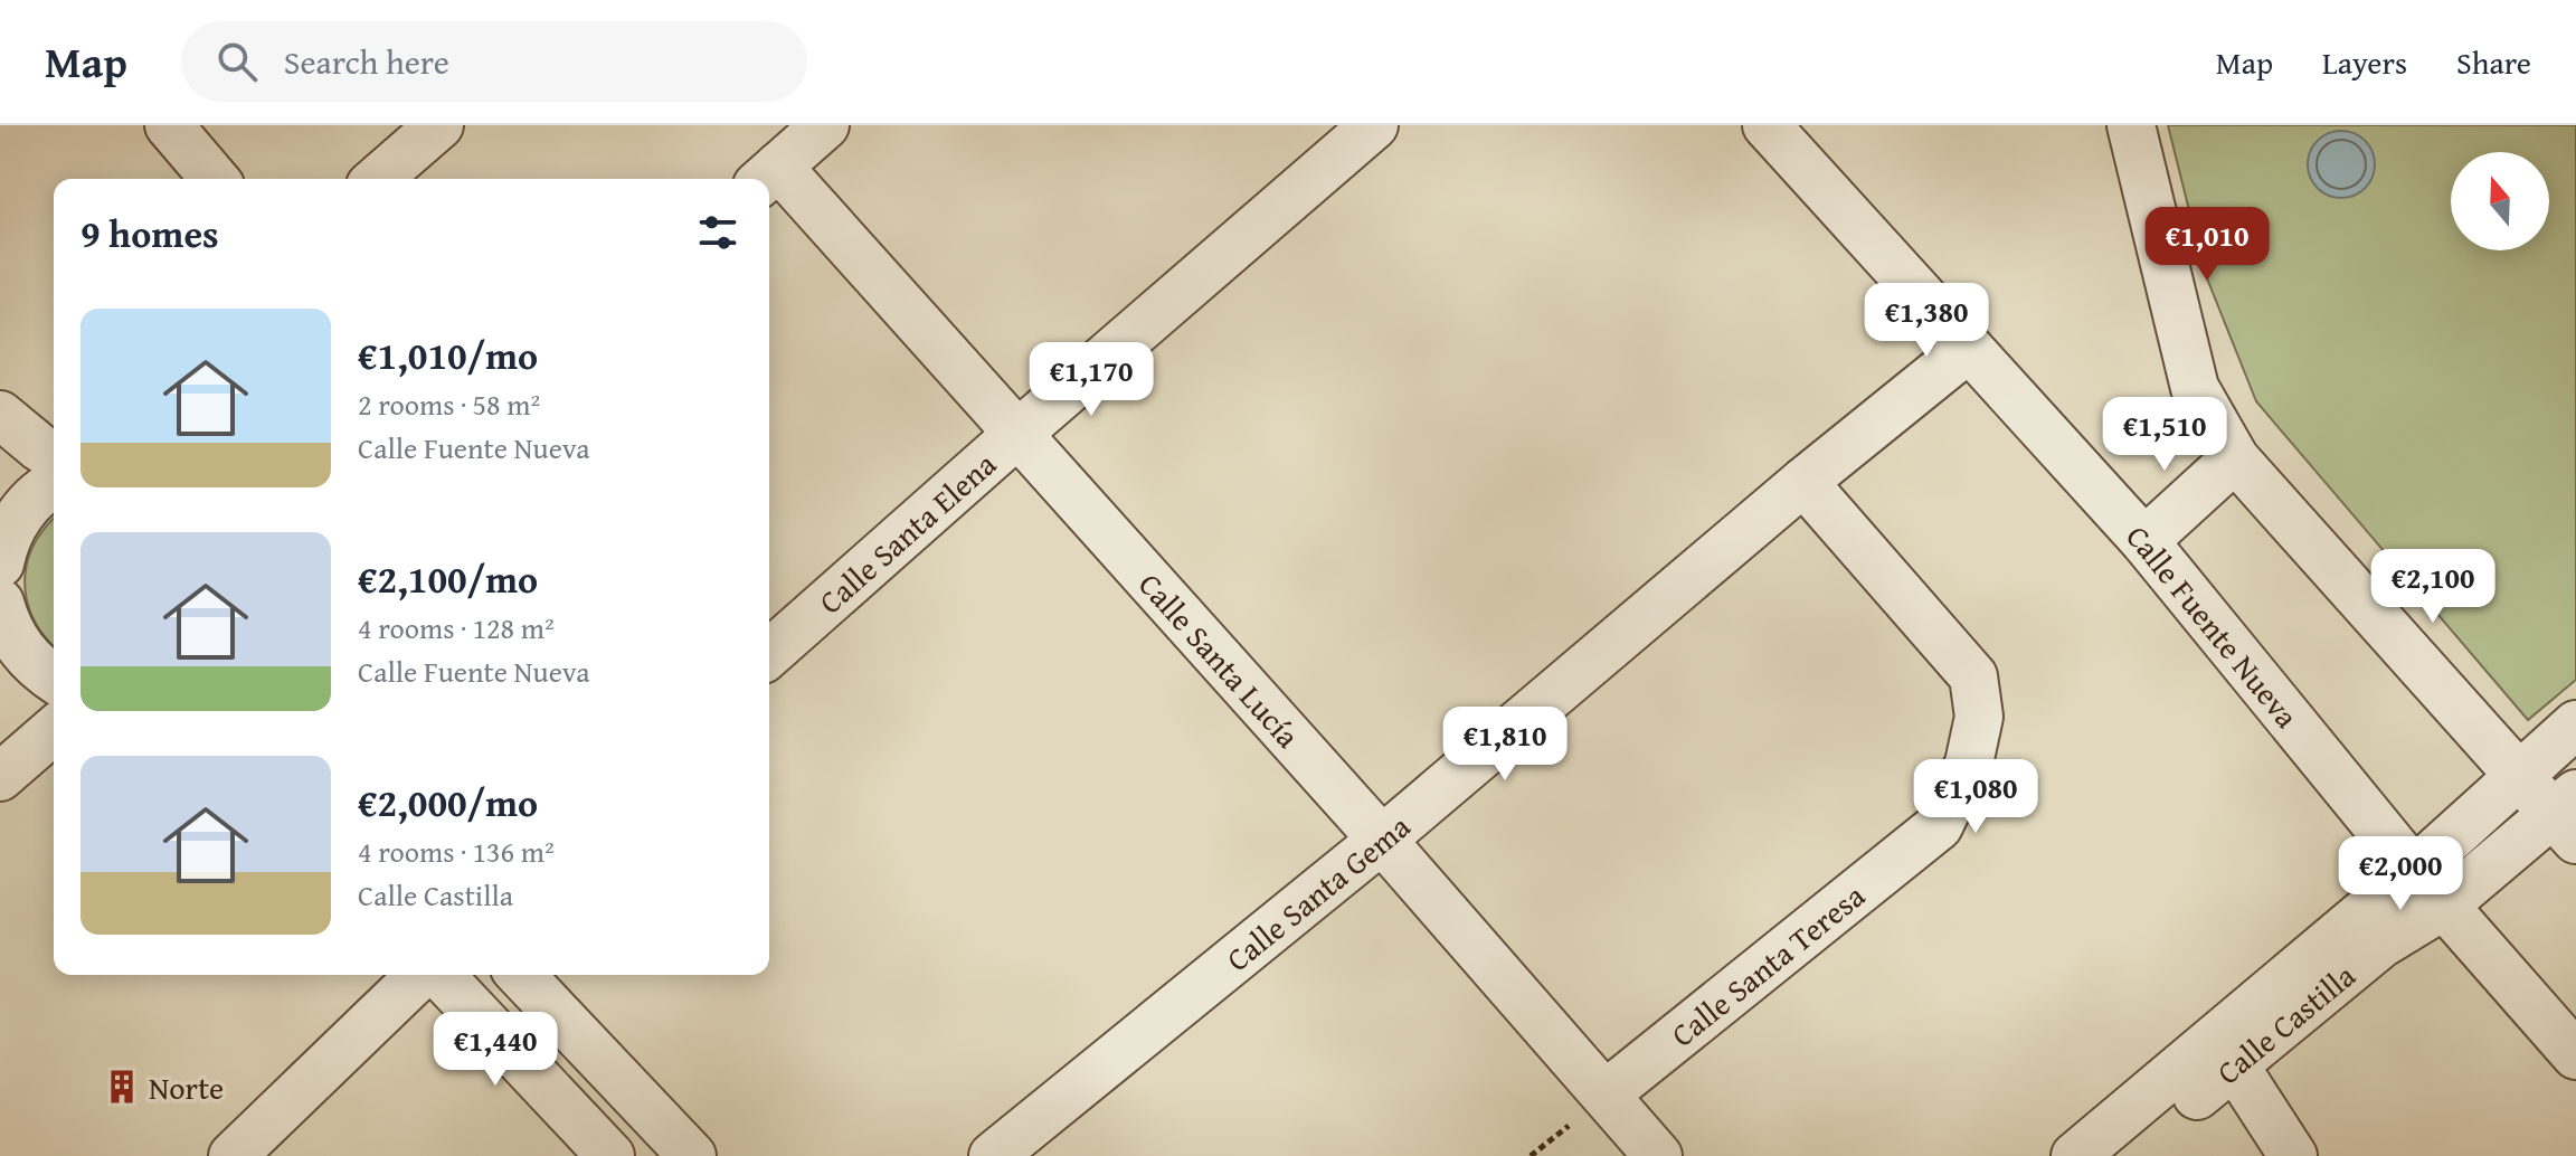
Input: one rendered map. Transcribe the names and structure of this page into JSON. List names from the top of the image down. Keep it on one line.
{"streets":{"street":["Calle Santa Elena","Calle Fuente Nueva","Calle Santa Lucía","Calle Santa Gema","Calle Santa Teresa","Calle Castilla"]},"crossings":[["Calle Santa Elena","Calle Santa Lucía"],["Calle Fuente Nueva","Calle Santa Gema"],["Calle Fuente Nueva","Calle Castilla"],["Calle Santa Lucía","Calle Santa Gema"],["Calle Santa Lucía","Calle Santa Teresa"],["Calle Santa Gema","Calle Santa Teresa"]],"places":{"building":["Norte"]},"north":"top","page":{"header":"Map","search":"Search here","nav":["Map","Layers","Share"],"heading":"9 homes","price":["€1,010","€1,380","€1,170","€1,510","€2,100","€1,810","€1,080","€2,000","€1,440"],"list":[{"name":"€1,010/mo","note":"2 rooms · 58 m² · Calle Fuente Nueva"},{"name":"€2,100/mo","note":"4 rooms · 128 m² · Calle Fuente Nueva"},{"name":"€2,000/mo","note":"4 rooms · 136 m² · Calle Castilla"}]}}
